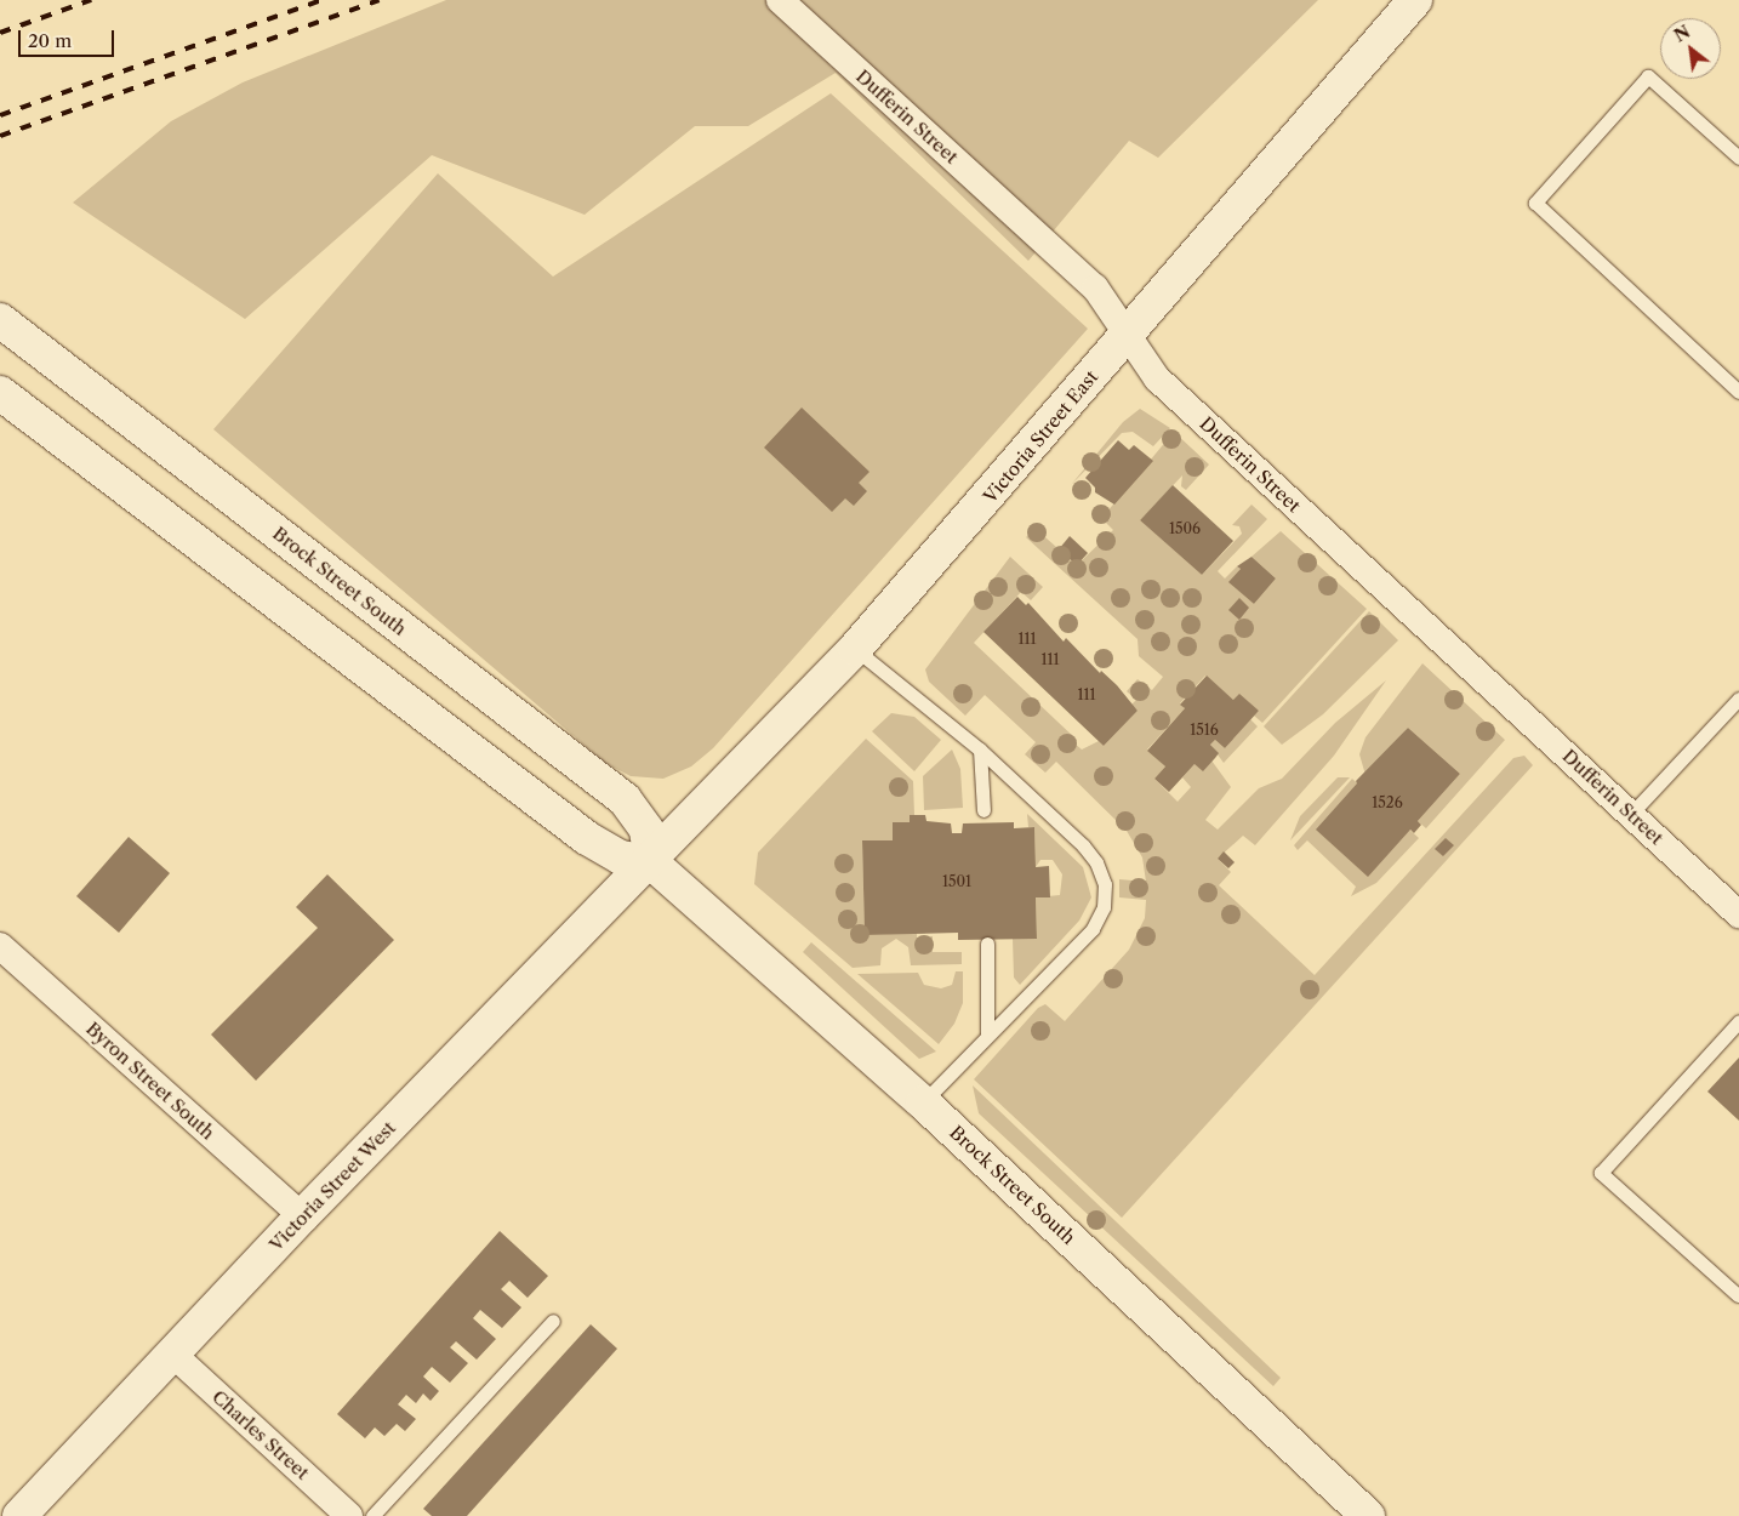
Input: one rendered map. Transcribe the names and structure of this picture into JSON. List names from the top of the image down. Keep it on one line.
{"streets":{"main road":["Victoria Street East","Brock Street South","Victoria Street West"],"street":["Dufferin Street","Byron Street South","Charles Street"]},"crossings":[["Dufferin Street","Victoria Street East"],["Victoria Street East","Brock Street South"],["Victoria Street East","Victoria Street West"],["Brock Street South","Victoria Street West"],["Byron Street South","Victoria Street West"],["Victoria Street West","Charles Street"]],"house_numbers":["1506","111","111","111","1516","1526","1501"],"scale_bar":"20 m","north":"top left"}
